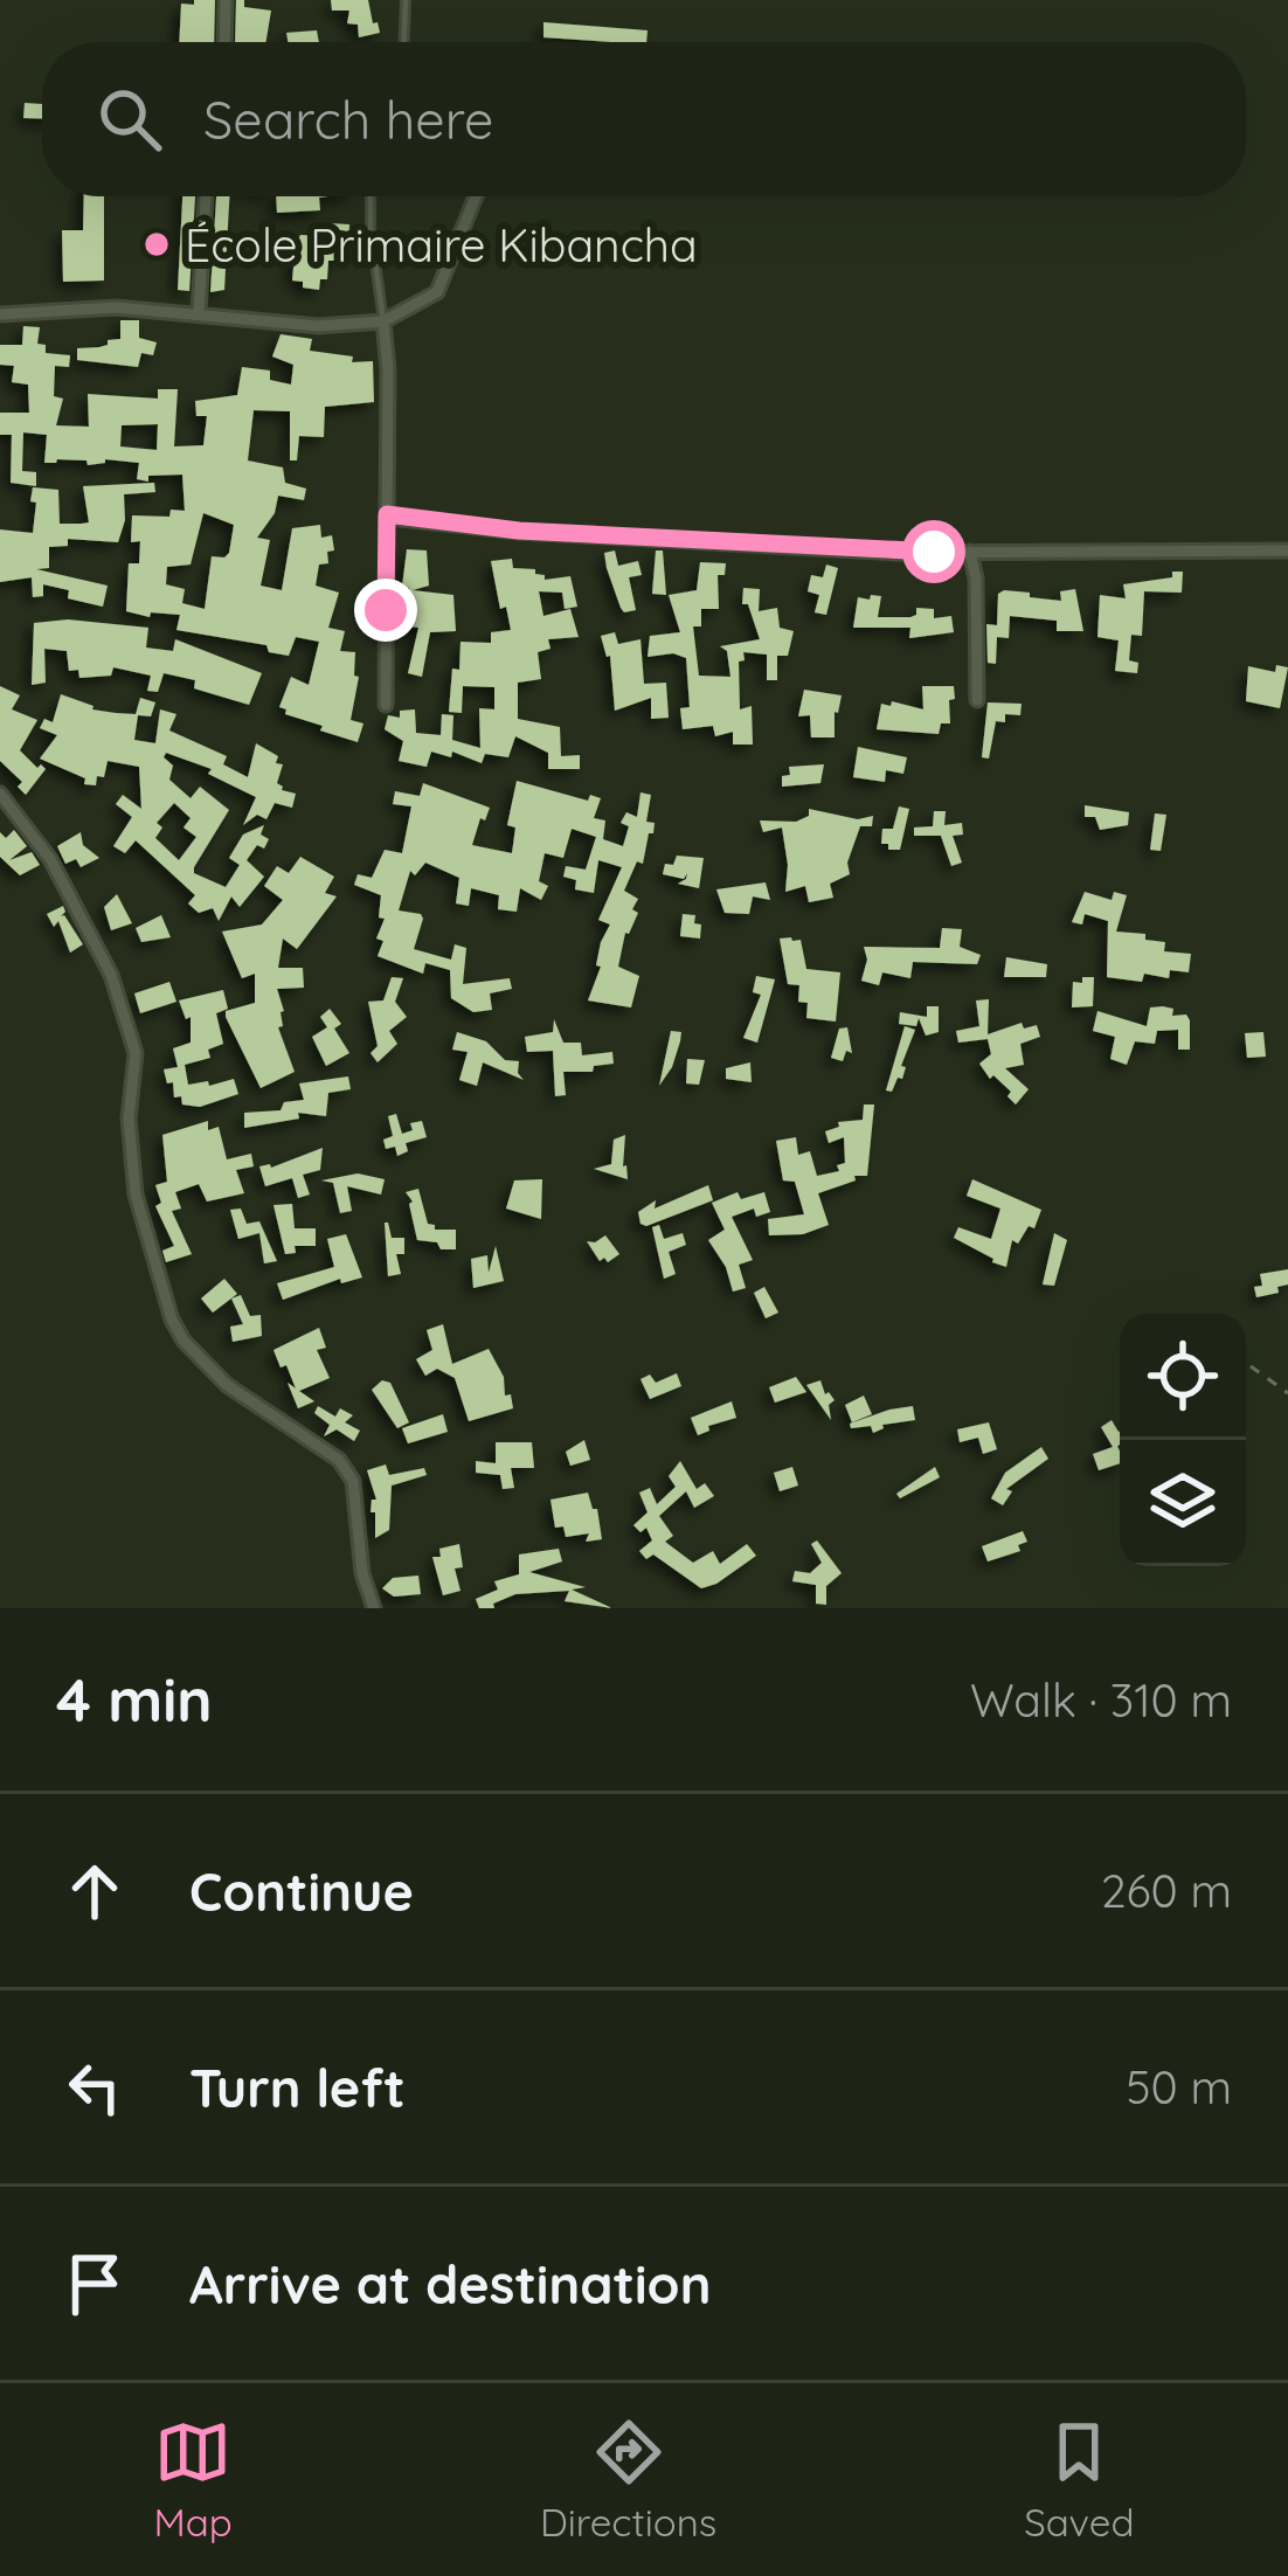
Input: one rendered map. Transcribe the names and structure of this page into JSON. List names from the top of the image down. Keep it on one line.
{"places":["École Primaire Kibancha"],"page":{"search":"Search here","heading":["4 min","Walk · 310 m"],"list":[["Continue","260 m"],["Turn left","50 m"],"Arrive at destination"],"nav":["Map","Directions","Saved"]}}
